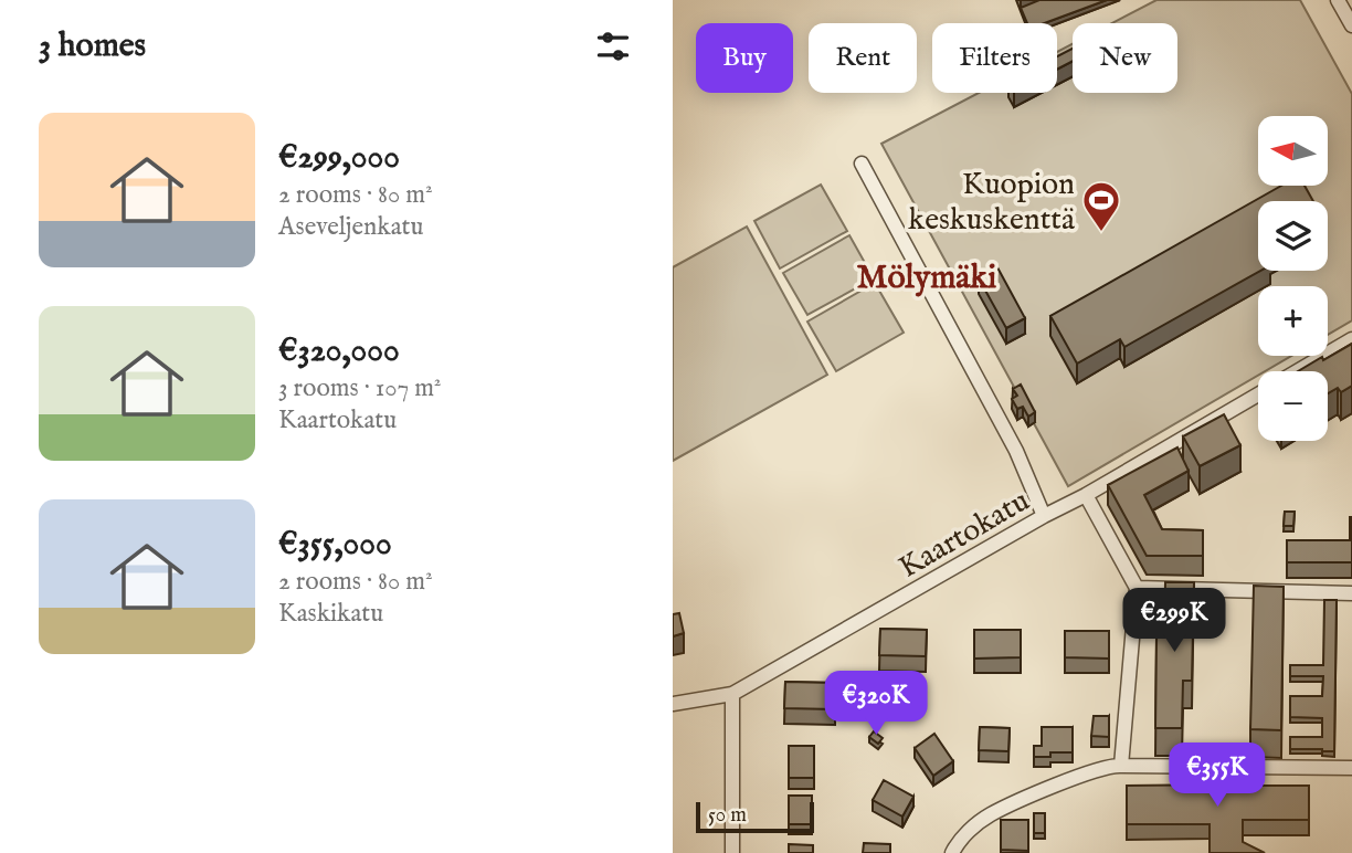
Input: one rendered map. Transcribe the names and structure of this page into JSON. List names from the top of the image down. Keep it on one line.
{"streets":{"street":["Kaartokatu"]},"districts":["Mölymäki"],"places":{"sports":["Kuopion keskuskenttä"]},"scale_bar":"50 m","north":"left","page":{"heading":"3 homes","chip":["Buy","Rent","Filters","New"],"list":[{"name":"€299,000","note":"2 rooms · 80 m² · Aseveljenkatu"},{"name":"€320,000","note":"3 rooms · 107 m² · Kaartokatu"},{"name":"€355,000","note":"2 rooms · 80 m² · Kaskikatu"}],"map_buttons":["+","−"],"price":["€299K","€320K","€355K"],"scale":"50 m"}}
